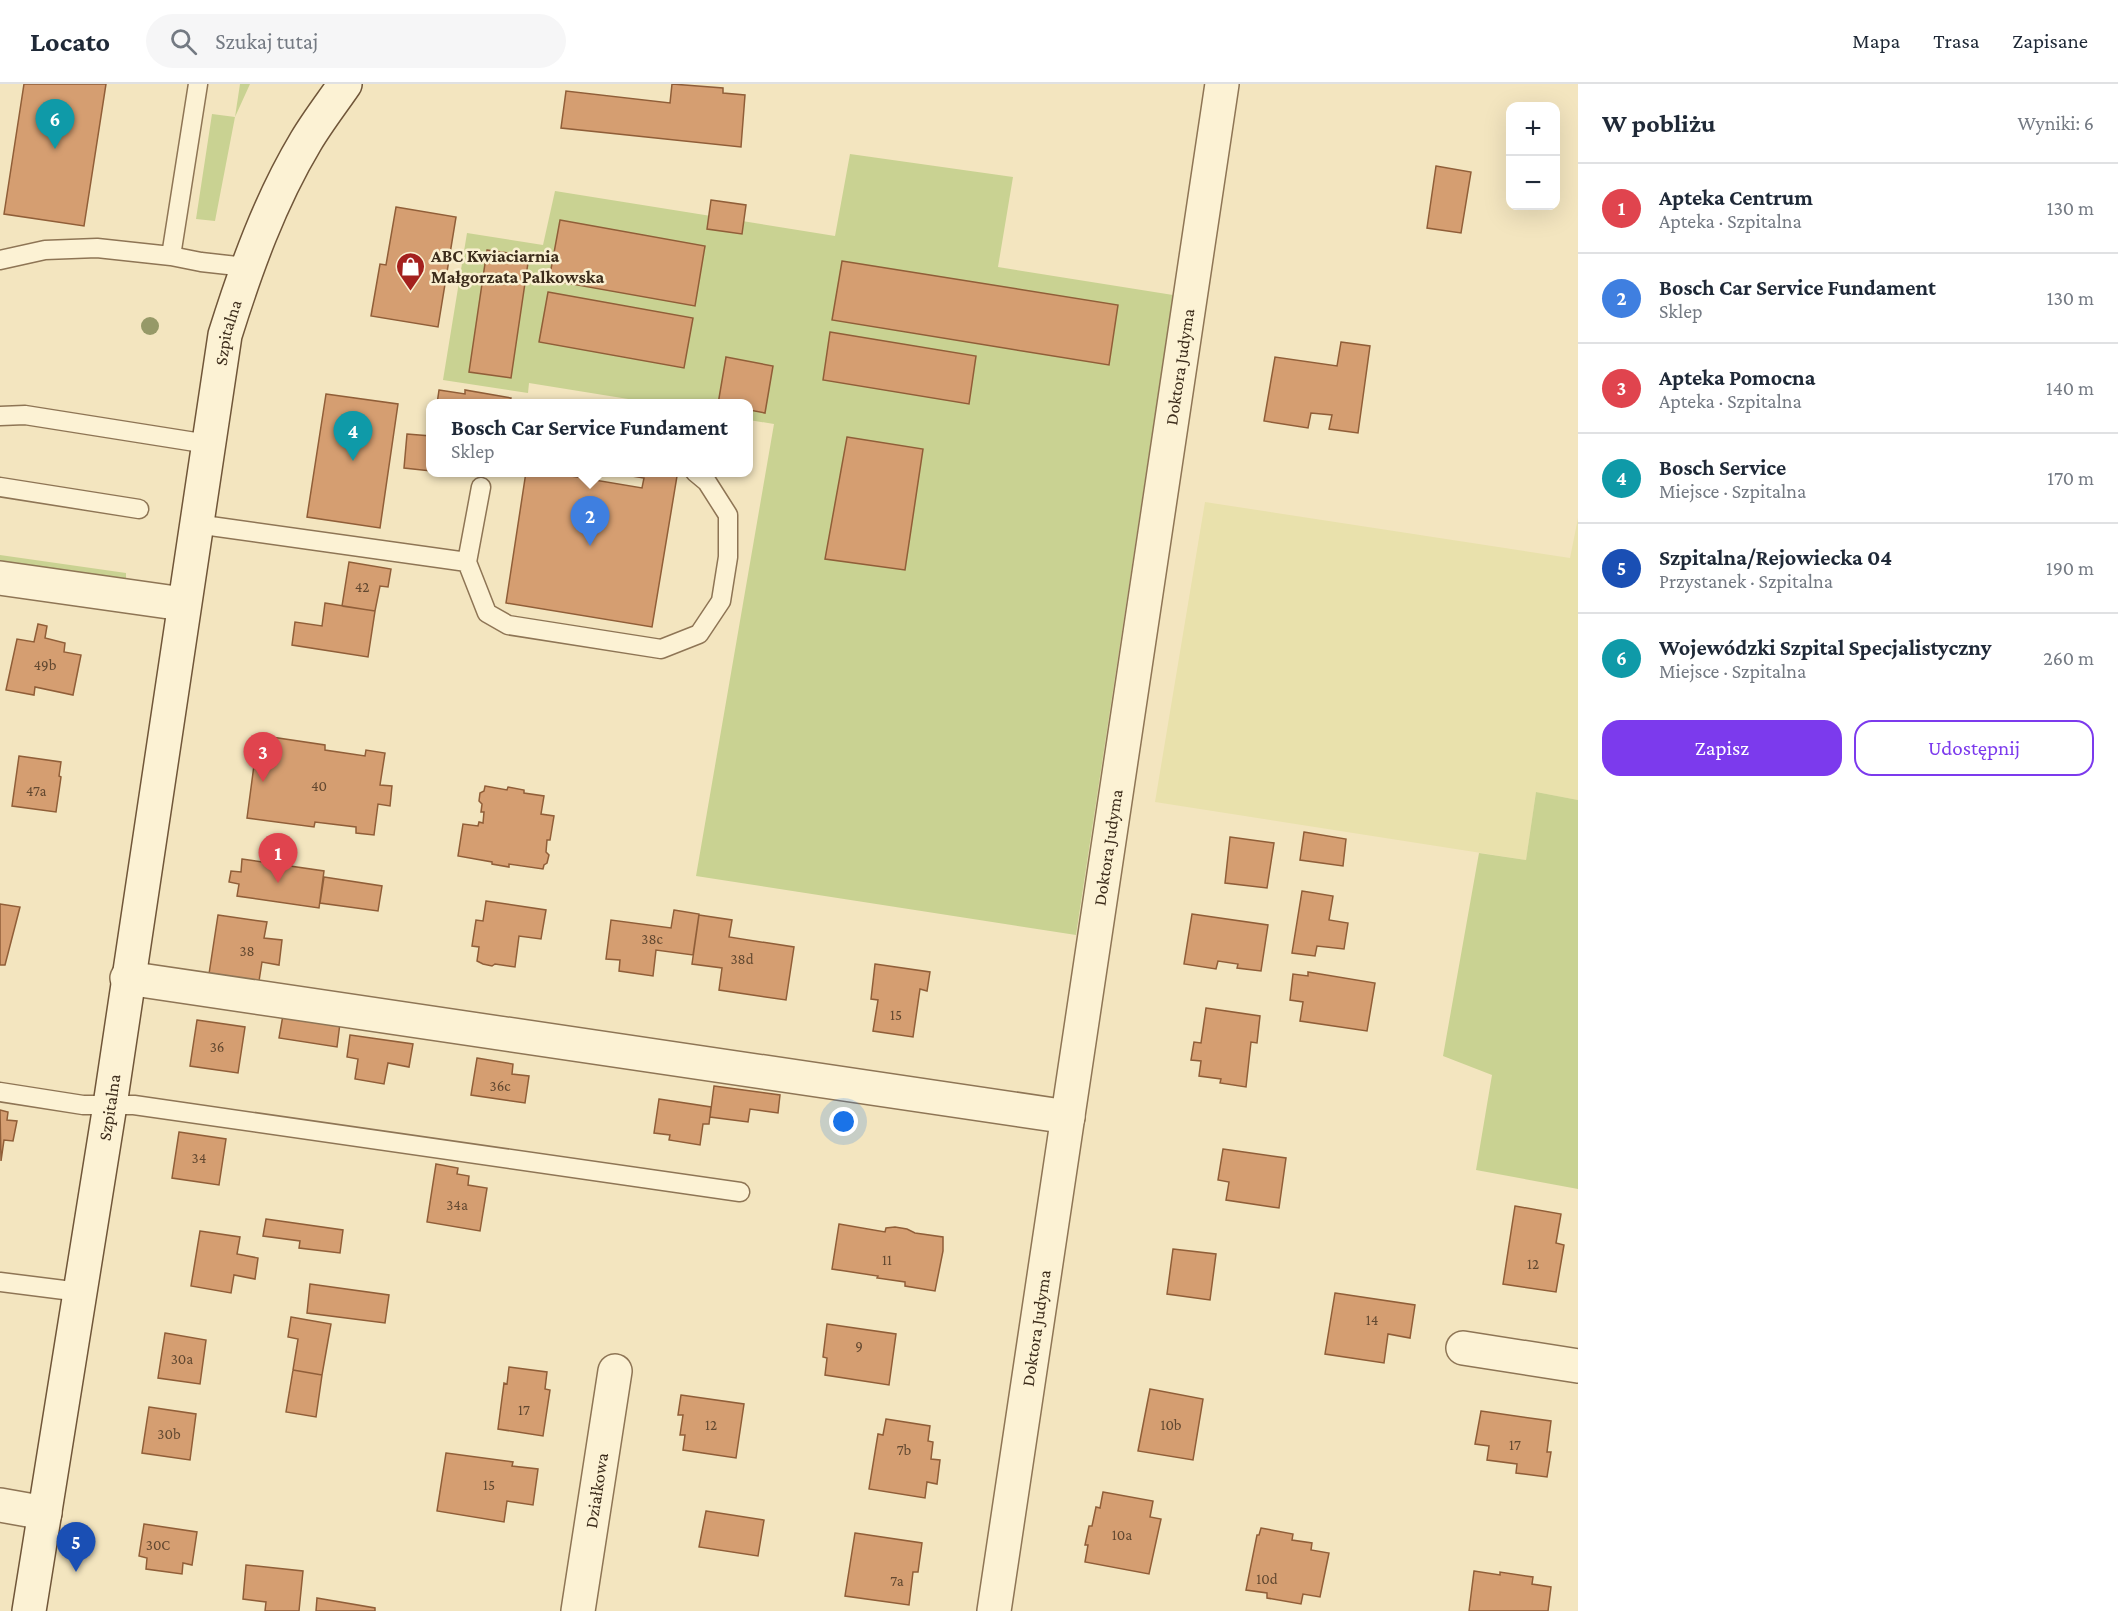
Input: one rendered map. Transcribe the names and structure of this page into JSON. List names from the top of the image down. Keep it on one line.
{"streets":{"street":["Szpitalna","Doktora Judyma","Działkowa"]},"places":{"shop":["ABC Kwiaciarnia Małgorzata Palkowska"]},"house_numbers":["42","49b","40","47a","38c","38","38d","15","36","36c","34","34a","11","12","14","9","30a","17","12","10b","30b","17","7b","15","10a","30C","10d","7a"],"page":{"header":"Locato","search":"Szukaj tutaj","nav":["Mapa","Trasa","Zapisane"],"heading":["W pobliżu","Wyniki: 6"],"pins":["6","4","2","3","1","5"],"map_buttons":["+","−"],"list":[{"mark":"1","name":"Apteka Centrum","note":"Apteka · Szpitalna","value":"130 m"},{"mark":"2","name":"Bosch Car Service Fundament","note":"Sklep","value":"130 m"},{"mark":"3","name":"Apteka Pomocna","note":"Apteka · Szpitalna","value":"140 m"},{"mark":"4","name":"Bosch Service","note":"Miejsce · Szpitalna","value":"170 m"},{"mark":"5","name":"Szpitalna/Rejowiecka 04","note":"Przystanek · Szpitalna","value":"190 m"},{"mark":"6","name":"Wojewódzki Szpital Specjalistyczny","note":"Miejsce · Szpitalna","value":"260 m"}],"popup":["Bosch Car Service Fundament","Sklep"],"buttons":["Zapisz","Udostępnij"]}}
